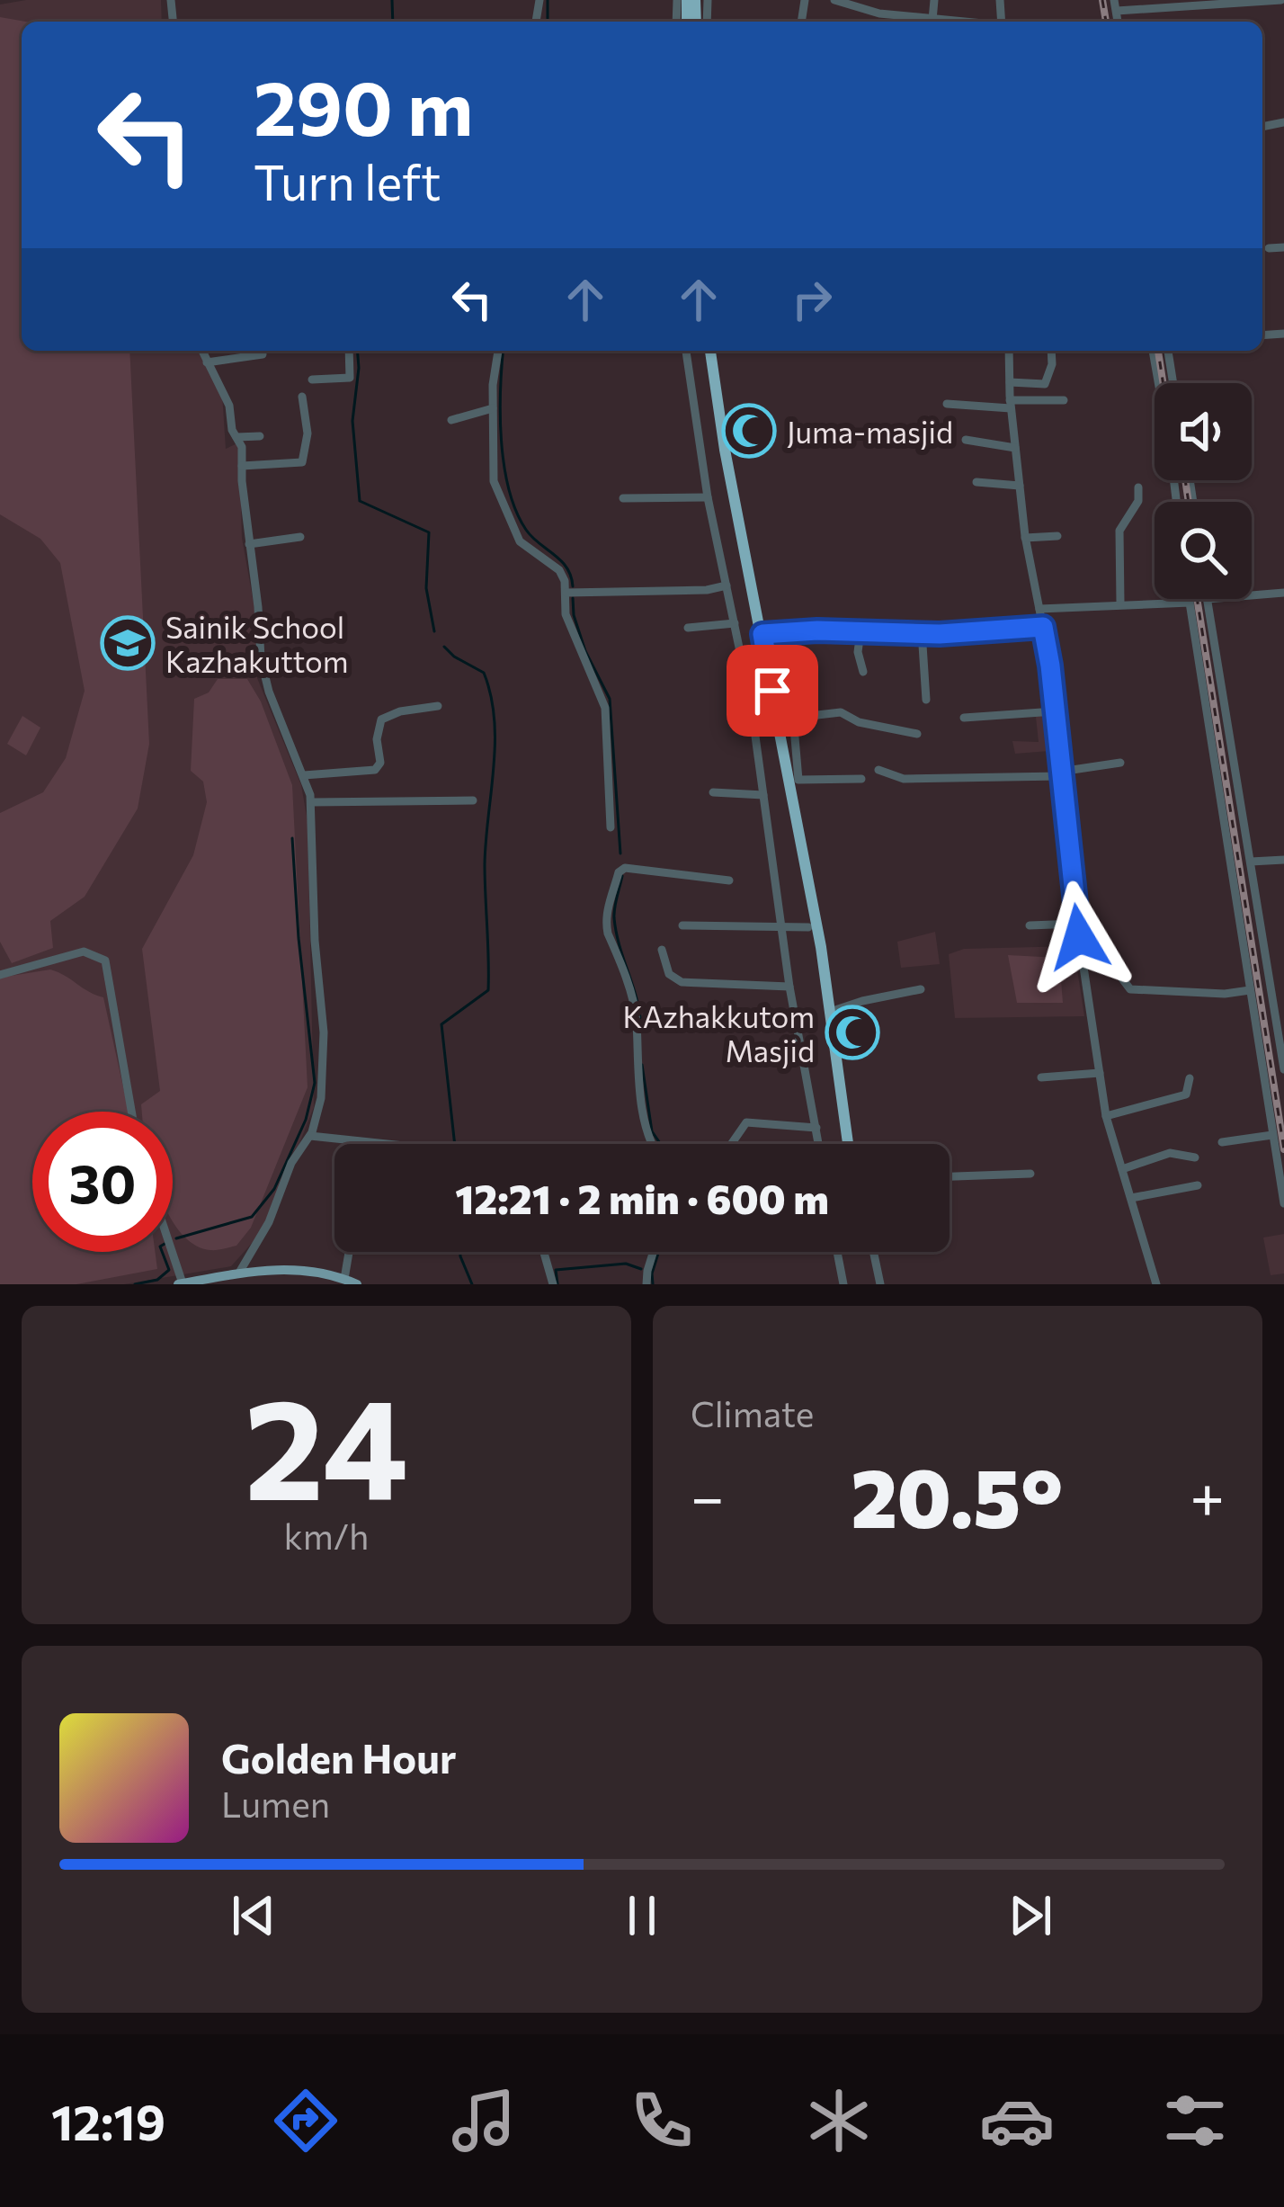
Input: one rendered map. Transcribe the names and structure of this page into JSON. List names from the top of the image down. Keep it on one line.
{"places":{"mosque":["Juma-masjid","KAzhakkutom Masjid"],"school or university":["Sainik School Kazhakuttom"]},"page":{"turn":["290 m","Turn left"],"limit":"30","trip":"12:21 · 2 min · 600 m","tile":[["24","km/h"],"Climate"],"heat":["−","20.5°","+"],"song":["Golden Hour","Lumen"],"tabs":"12:19"}}
